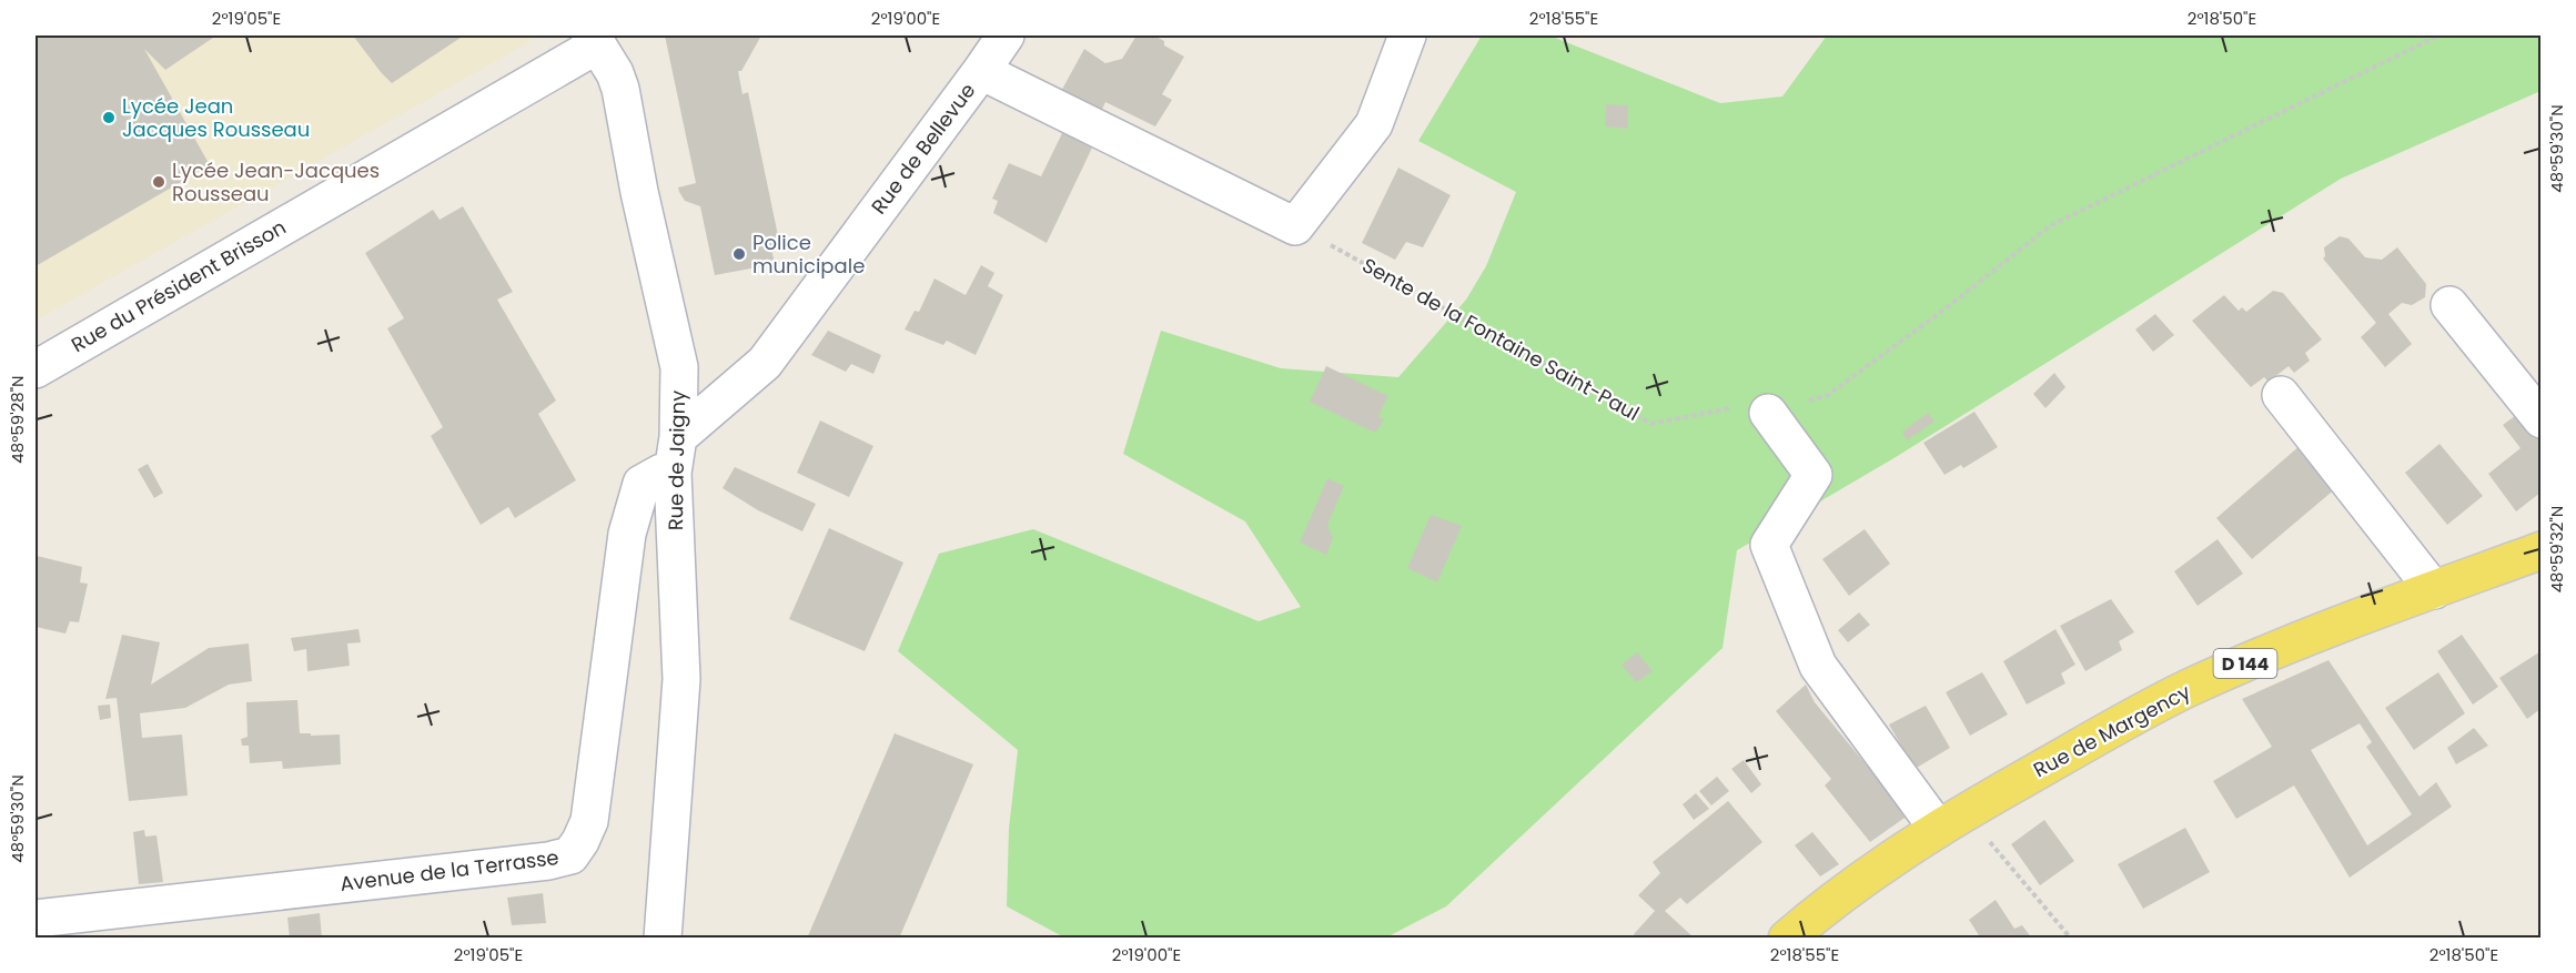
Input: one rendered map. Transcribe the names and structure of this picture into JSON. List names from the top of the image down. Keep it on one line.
{"streets":{"main road":["D 144","Rue de Margency"],"street":["Rue de Bellevue","Rue du Président Brisson","Rue de Jaigny","Avenue de la Terrasse"],"path":["Sente de la Fontaine Saint-Paul"]},"crossings":[["Rue de Bellevue","Rue de Jaigny"],["Rue du Président Brisson","Rue de Jaigny"],["Rue de Jaigny","Avenue de la Terrasse"]],"places":["Lycée Jean Jacques Rousseau","Lycée Jean-Jacques Rousseau","Police municipale"],"coordinates":["2°19'05\"E","2°19'00\"E","2°18'55\"E","2°18'50\"E","48°59'30\"N","48°59'28\"N","48°59'32\"N"]}
